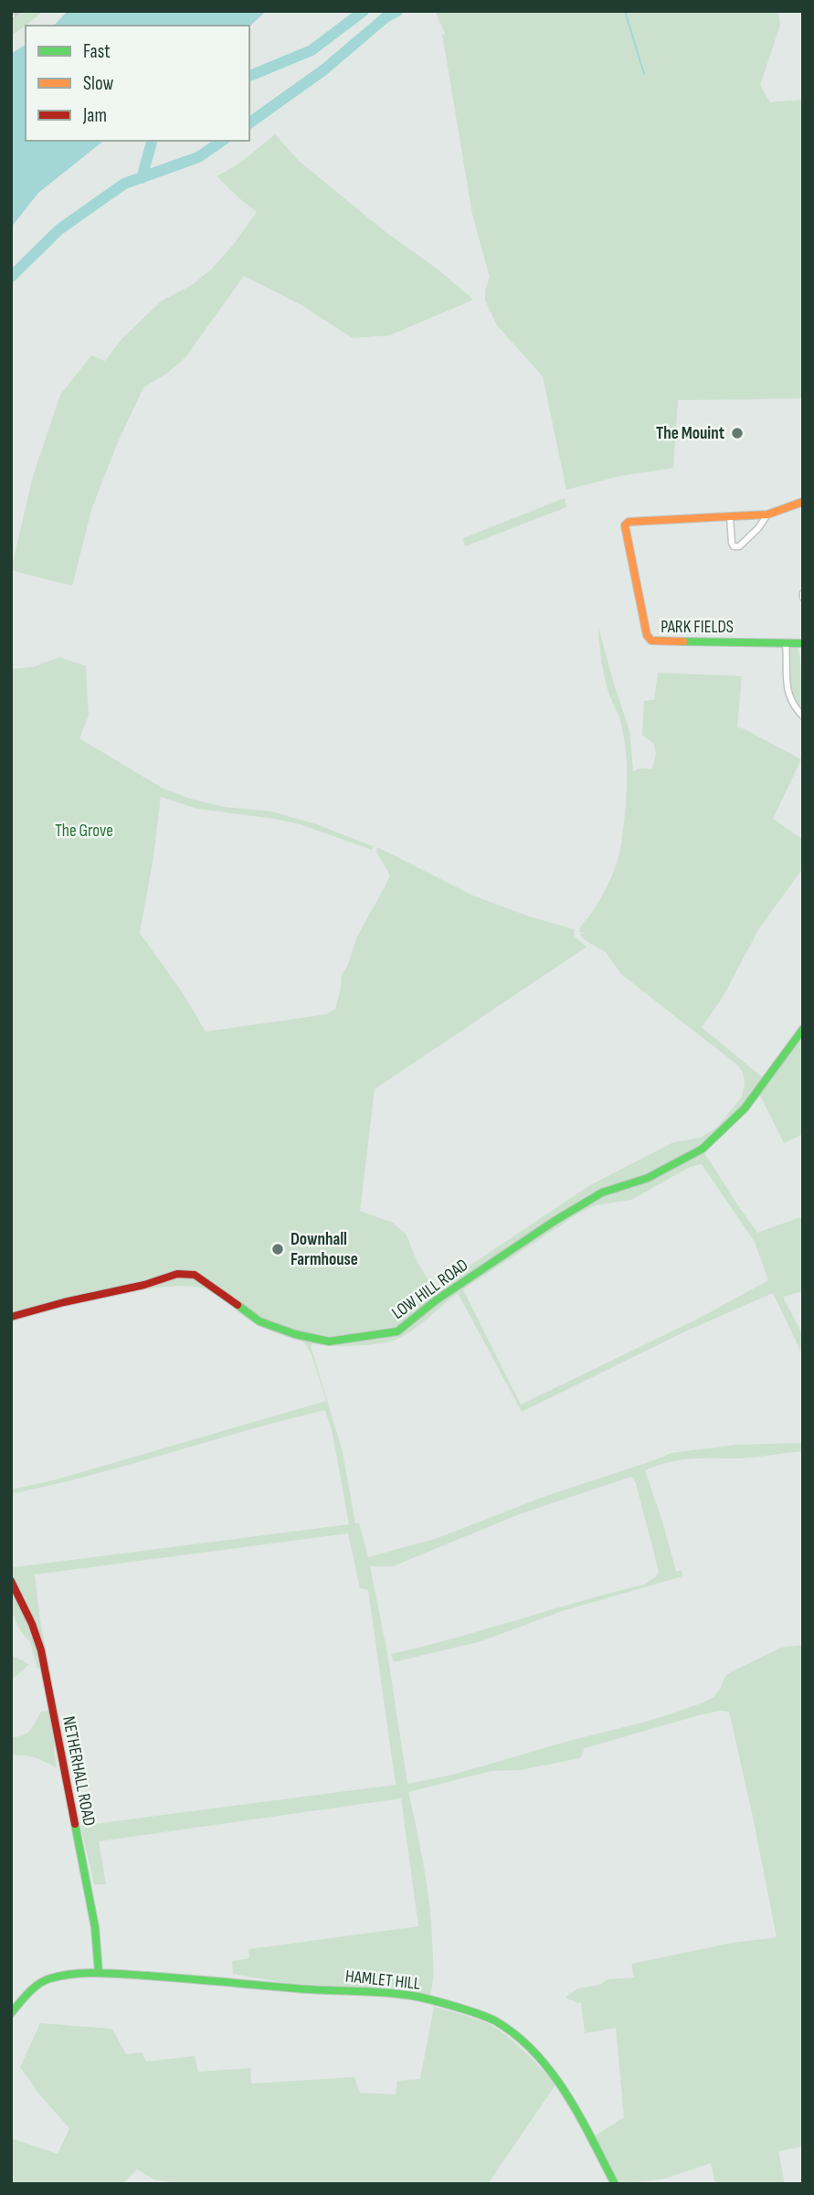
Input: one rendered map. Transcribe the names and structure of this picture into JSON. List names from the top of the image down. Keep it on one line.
{"streets":{"street":["PARK FIELDS","LOW HILL ROAD","NETHERHALL ROAD","HAMLET HILL"]},"crossings":[["NETHERHALL ROAD","HAMLET HILL"]],"parks":["The Grove"],"places":["The Mouint","Downhall Farmhouse"],"legend":["Fast","Slow","Jam"]}
